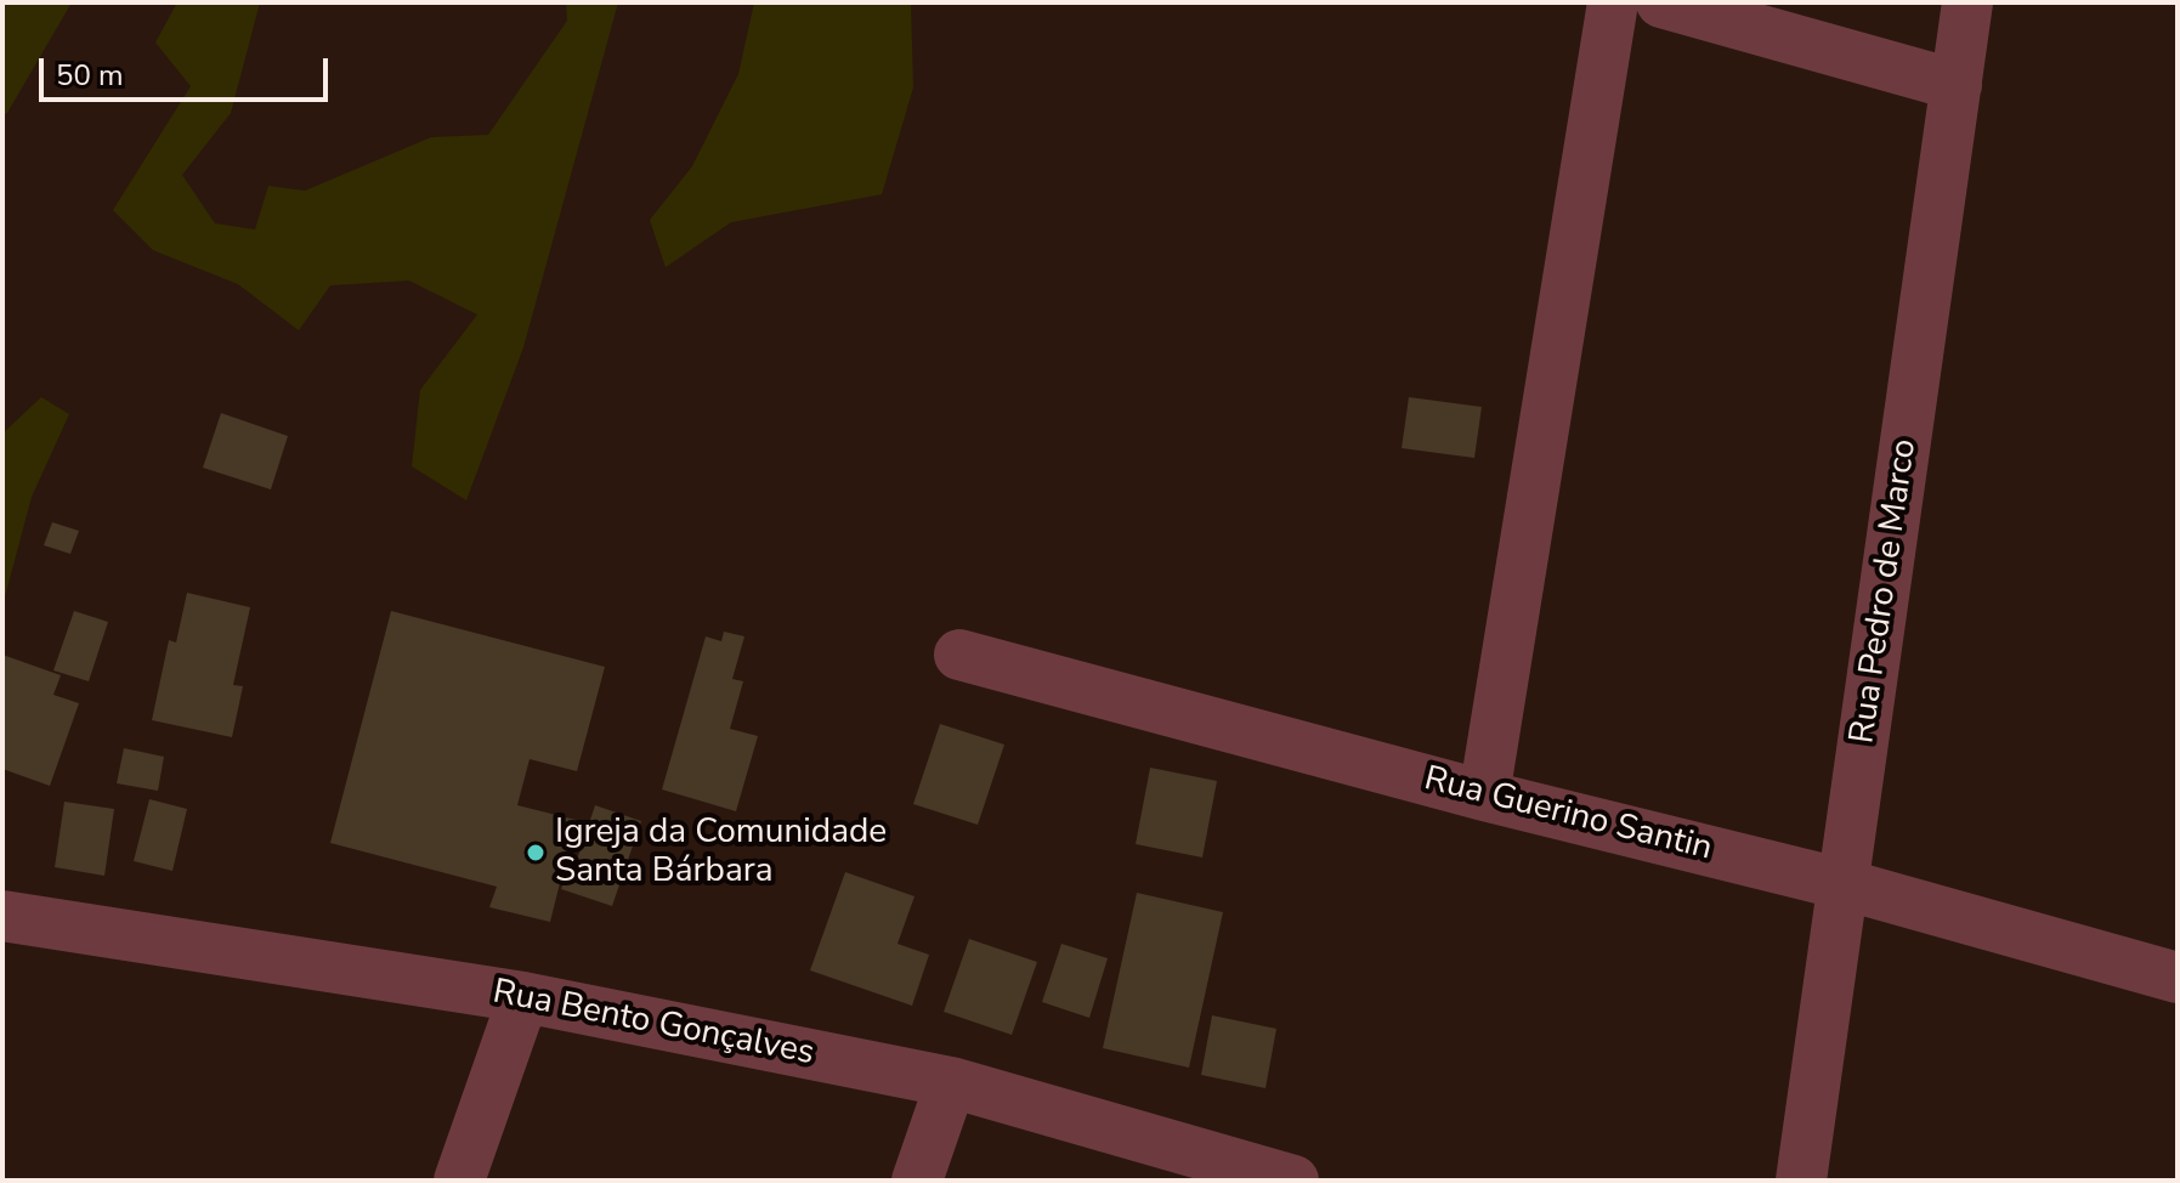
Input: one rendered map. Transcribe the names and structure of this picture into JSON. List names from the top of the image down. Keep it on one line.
{"streets":{"street":["Rua Pedro de Marco","Rua Guerino Santin","Rua Bento Gonçalves"]},"crossings":[["Rua Pedro de Marco","Rua Guerino Santin"]],"places":["Igreja da Comunidade Santa Bárbara"],"scale_bar":"50 m"}
